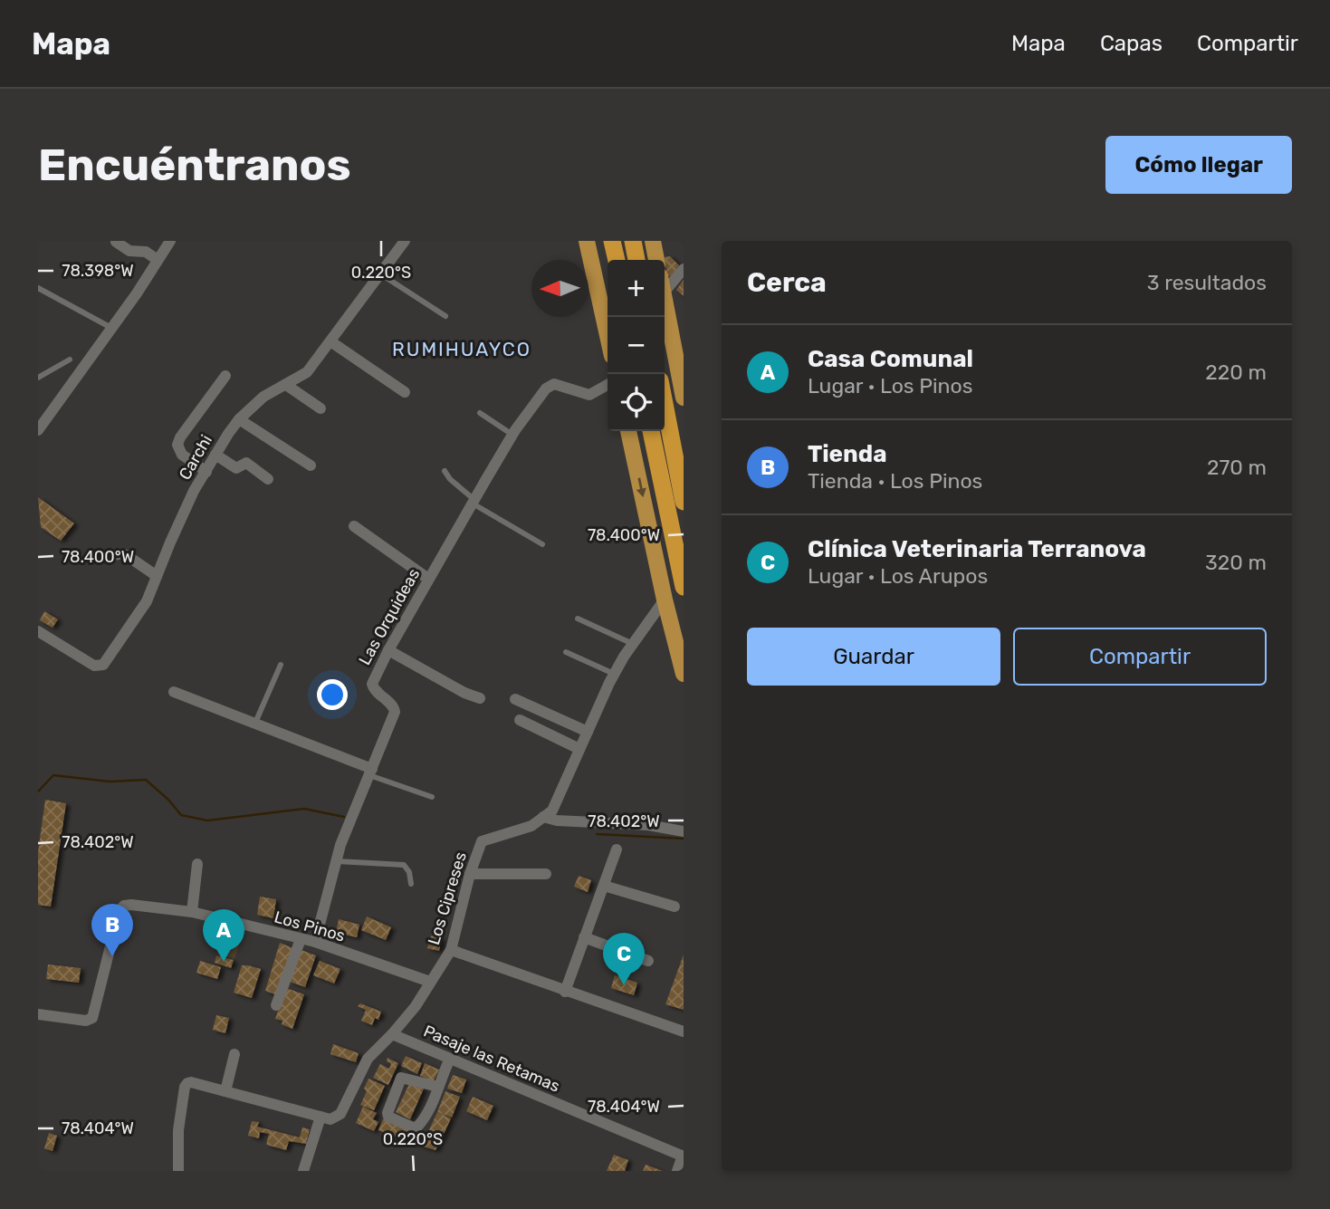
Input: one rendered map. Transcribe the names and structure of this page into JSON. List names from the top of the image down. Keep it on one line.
{"streets":{"street":["Carchi","Las Orquideas","Los Cipreses","Los Pinos","Pasaje las Retamas"]},"crossings":[["Las Orquideas","Los Pinos"],["Los Cipreses","Los Pinos"],["Los Cipreses","Pasaje las Retamas"]],"districts":["RUMIHUAYCO"],"north":"left","page":{"header":"Mapa","nav":["Mapa","Capas","Compartir"],"buttons":["Cómo llegar",["Guardar","Compartir"]],"title":"Encuéntranos","heading":["Cerca","3 resultados"],"map_buttons":["+","−"],"list":[{"mark":"A","name":"Casa Comunal","note":"Lugar · Los Pinos","value":"220 m"},{"mark":"B","name":"Tienda","note":"Tienda · Los Pinos","value":"270 m"},{"mark":"C","name":"Clínica Veterinaria Terranova","note":"Lugar · Los Arupos","value":"320 m"}],"pins":["B","A","C"]},"coordinates":["78.398°W","0.220°S","78.400°W","78.402°W","78.404°W"]}
